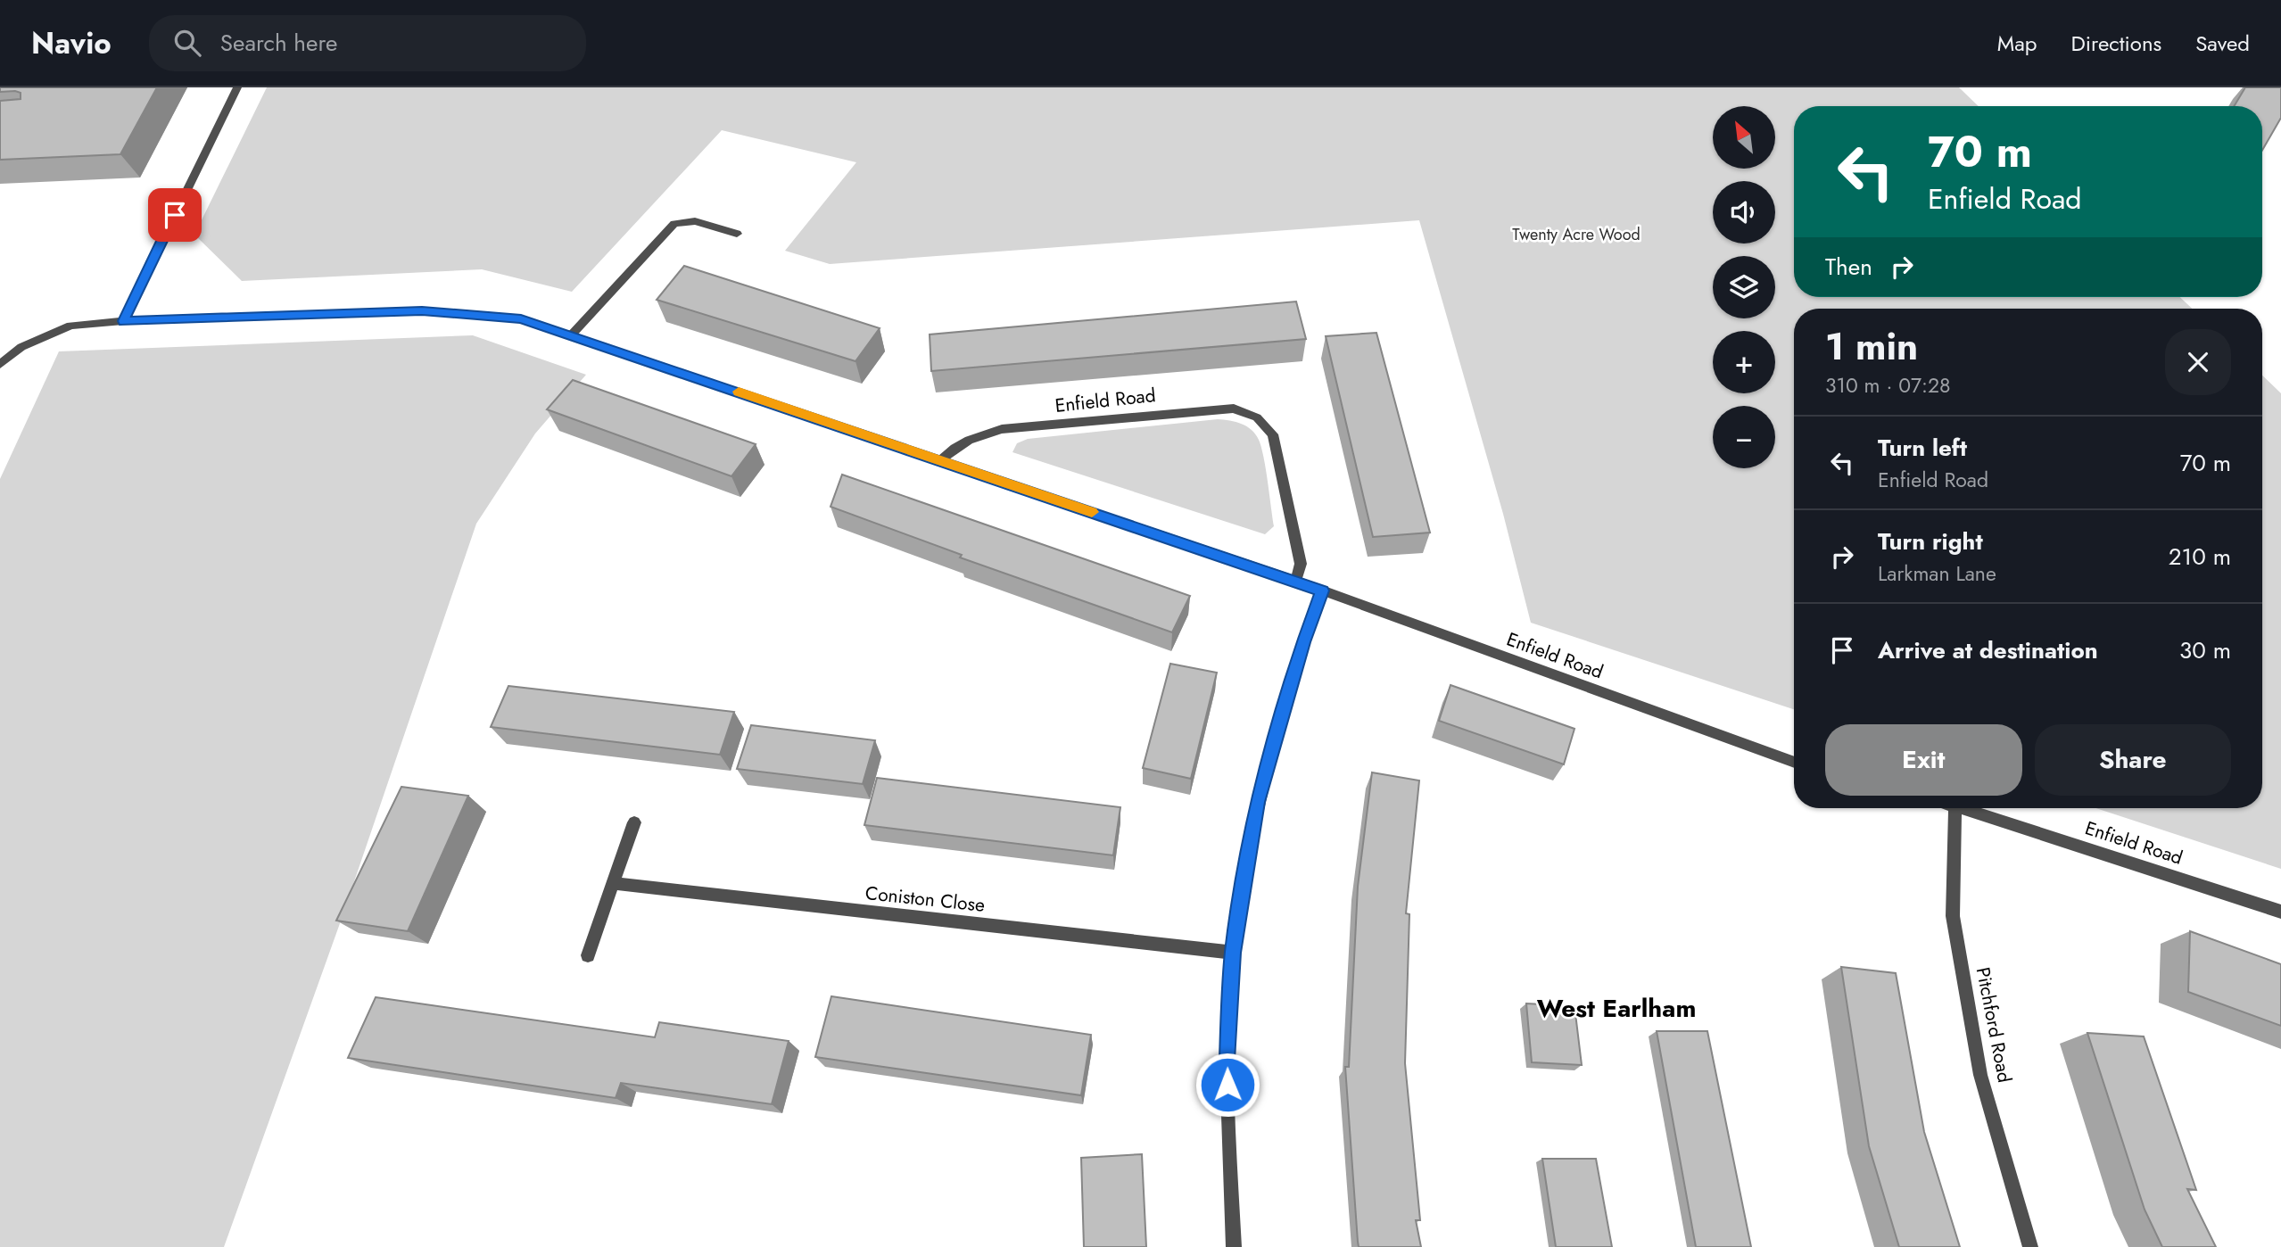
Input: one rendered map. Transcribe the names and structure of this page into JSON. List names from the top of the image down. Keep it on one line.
{"streets":{"street":["Enfield Road","Coniston Close","Pitchford Road"]},"districts":["West Earlham"],"parks":["Twenty Acre Wood"],"north":"top left","page":{"header":"Navio","search":"Search here","nav":["Map","Directions","Saved"],"map_buttons":["+","−"],"turn":["70 m","Enfield Road"],"then":"Then","heading":["1 min","310 m · 07:28"],"list":[{"name":"Turn left","note":"Enfield Road","value":"70 m"},{"name":"Turn right","note":"Larkman Lane","value":"210 m"},{"name":"Arrive at destination","value":"30 m"}],"buttons":["Exit","Share"]}}
